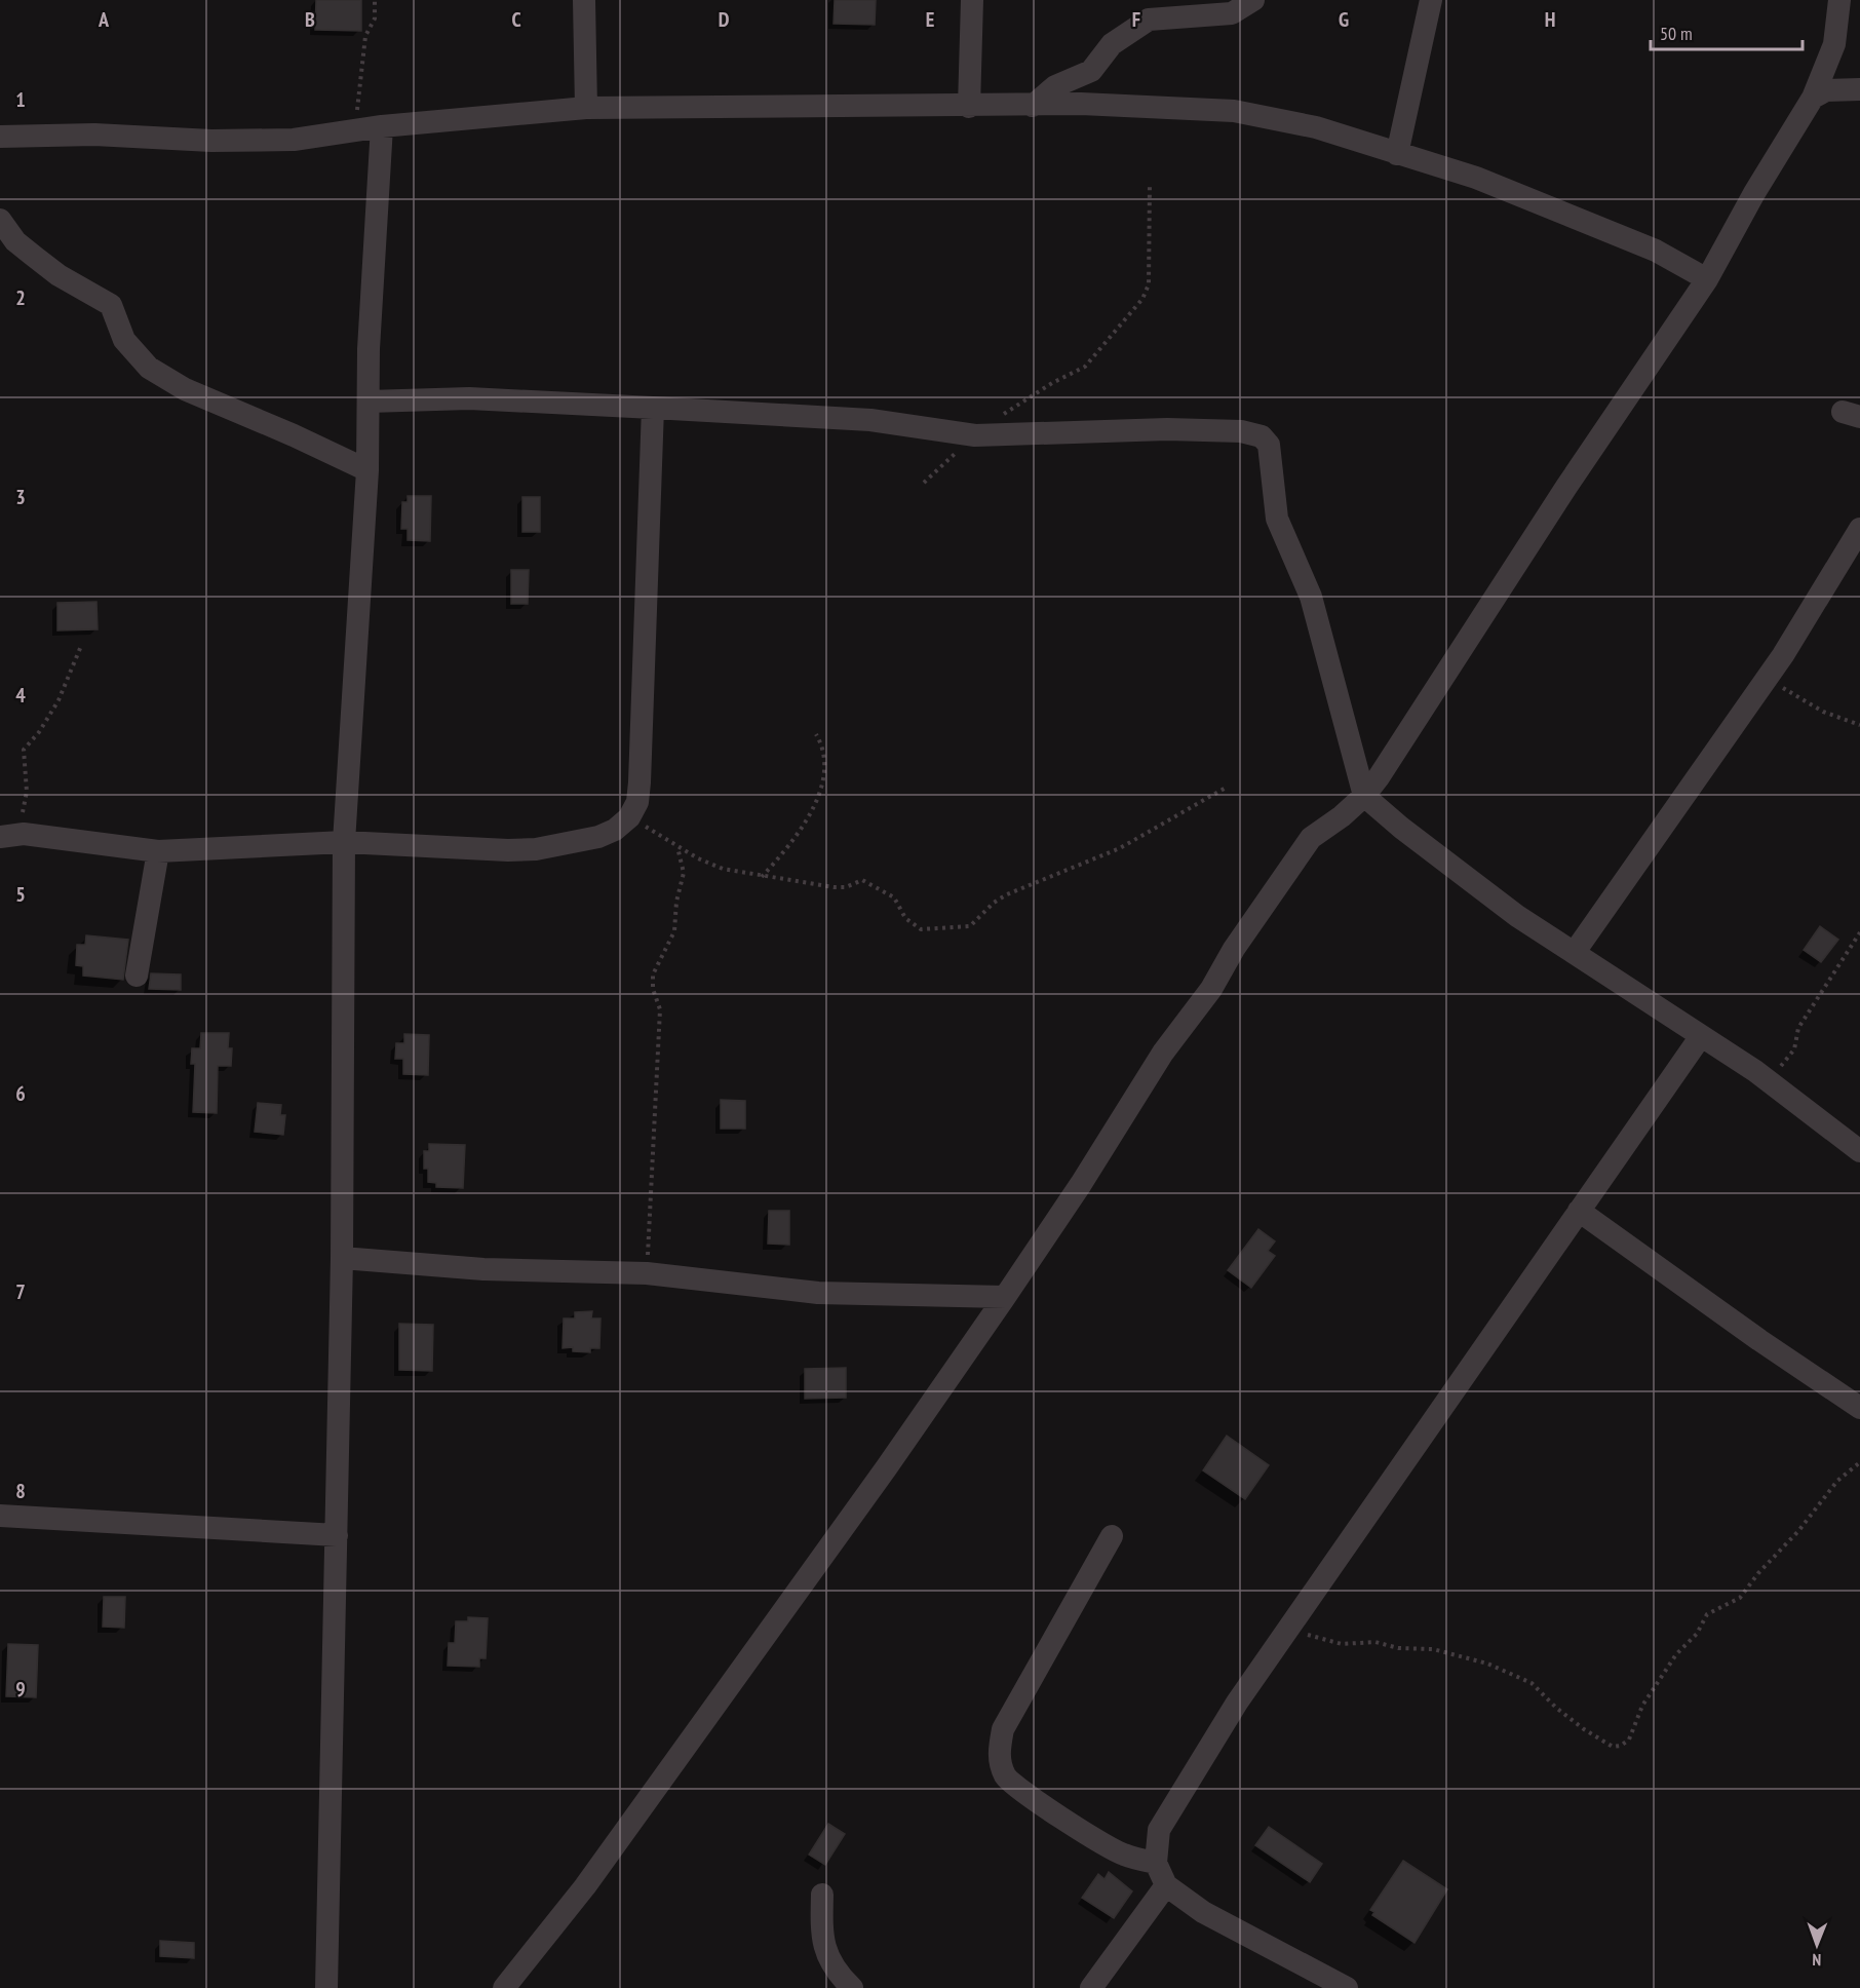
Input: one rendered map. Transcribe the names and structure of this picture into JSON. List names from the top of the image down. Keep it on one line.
{"scale_bar":"50 m","north":"bottom","grid":{"columns":["A","B","C","D","E","F","G","H"],"rows":["1","2","3","4","5","6","7","8","9"]}}
